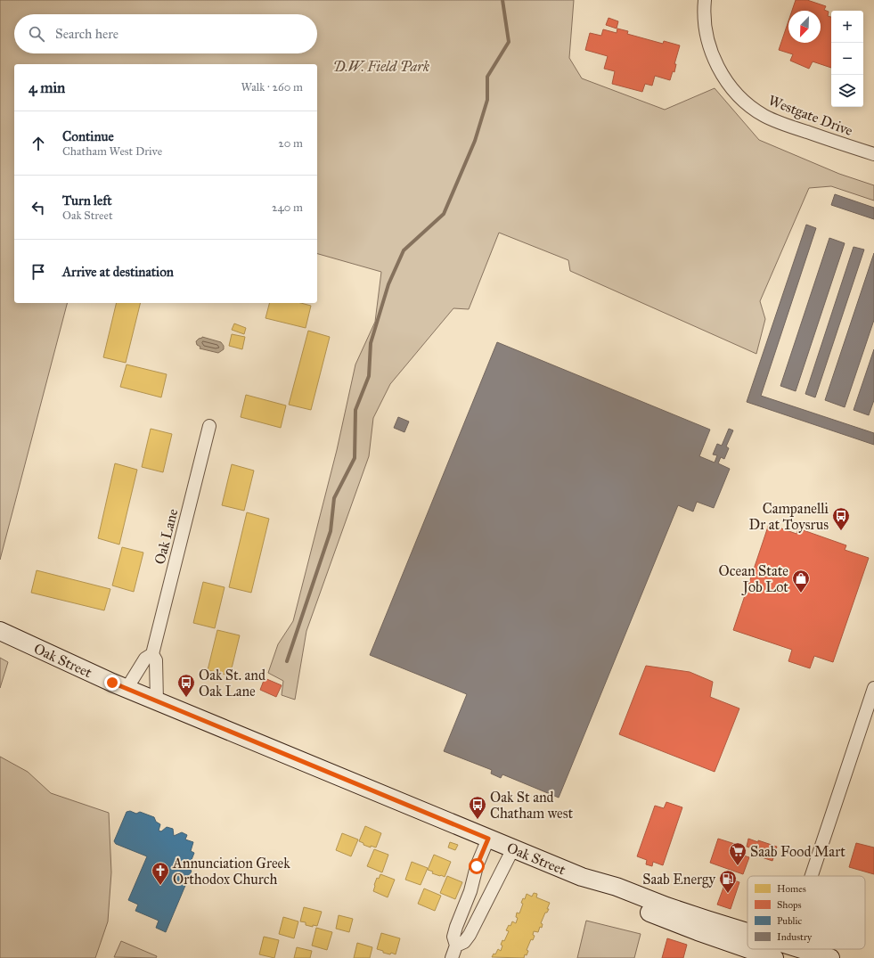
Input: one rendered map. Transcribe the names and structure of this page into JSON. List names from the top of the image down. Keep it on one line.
{"streets":{"main road":["Oak Street"],"street":["Westgate Drive","Oak Lane"]},"crossings":[["Oak Lane","Oak Street"]],"parks":["D.W. Field Park"],"places":{"bus stop":["Campanelli Dr at Toysrus","Oak St. and Oak Lane","Oak St and Chatham west"],"shop":["Ocean State Job Lot"],"supermarket":["Saab Food Mart"],"church":["Annunciation Greek Orthodox Church"],"fuel station":["Saab Energy"]},"legend":["Homes","Shops","Public","Industry"],"north":"bottom left","page":{"map_buttons":["+","−"],"search":"Search here","heading":["4 min","Walk · 260 m"],"list":[["Continue","Chatham West Drive","20 m"],["Turn left","Oak Street","240 m"],"Arrive at destination"]}}
